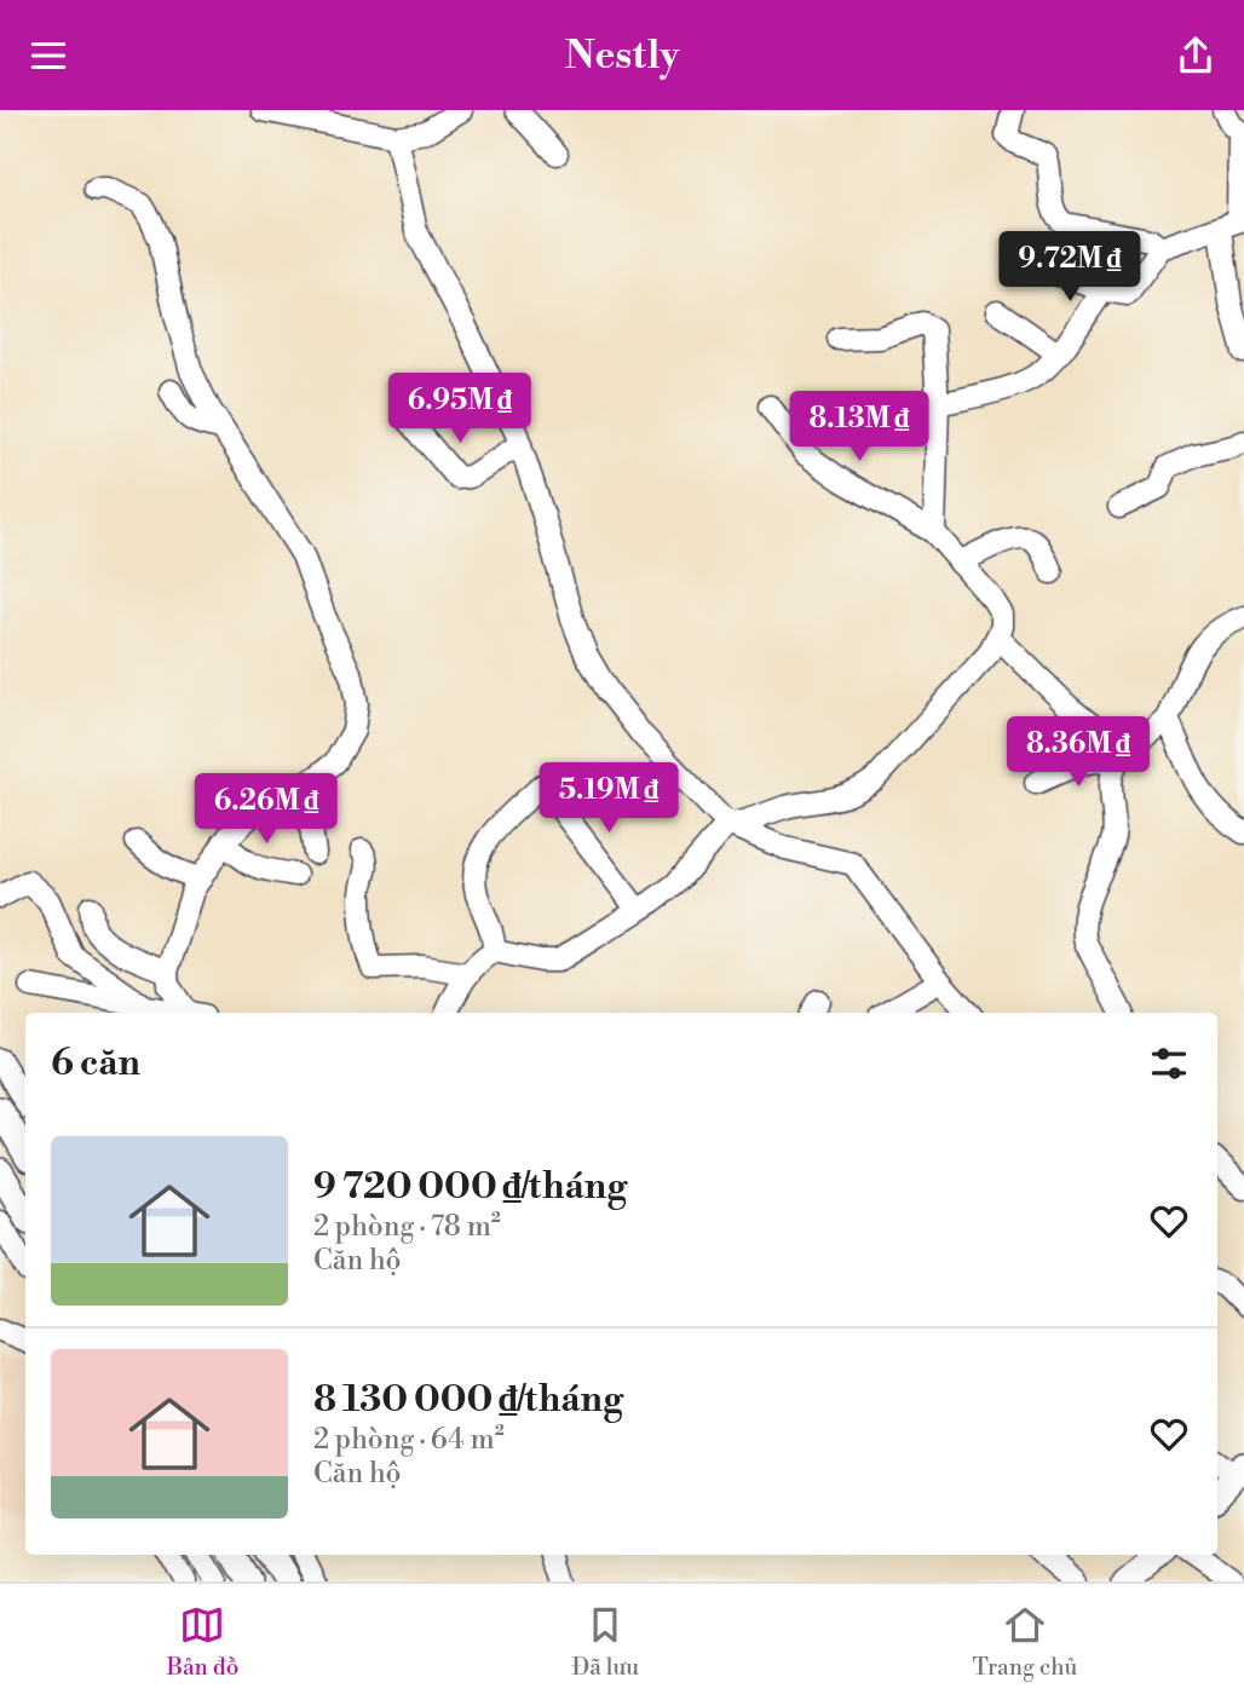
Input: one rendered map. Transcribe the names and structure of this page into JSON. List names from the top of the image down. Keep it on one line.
{"page":{"header":"Nestly","price":["9.72M ₫","6.95M ₫","8.13M ₫","8.36M ₫","5.19M ₫","6.26M ₫"],"heading":"6 căn","list":[{"name":"9 720 000 ₫/tháng","note":"2 phòng · 78 m² · Căn hộ"},{"name":"8 130 000 ₫/tháng","note":"2 phòng · 64 m² · Căn hộ"}],"tabs":["Bản đồ","Đã lưu","Trang chủ"]}}
